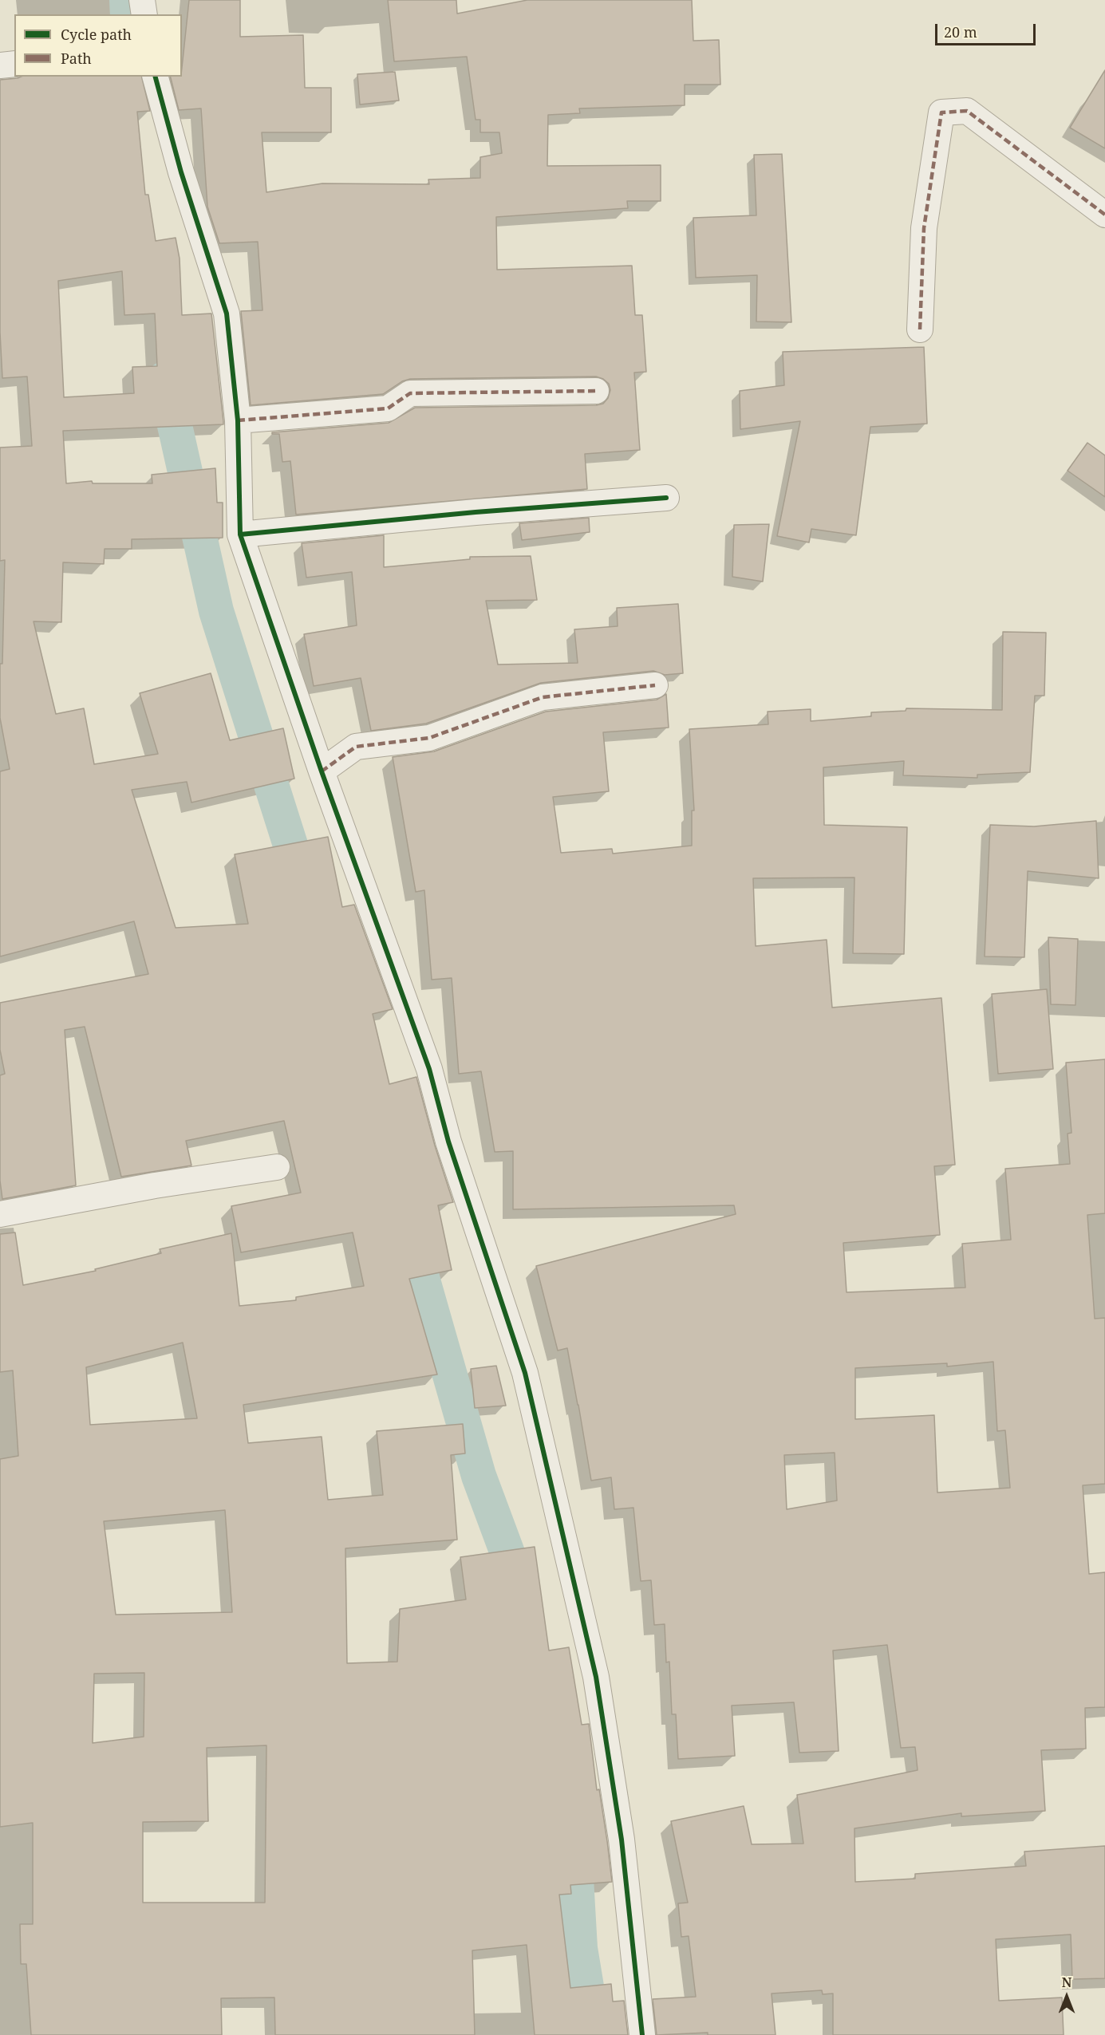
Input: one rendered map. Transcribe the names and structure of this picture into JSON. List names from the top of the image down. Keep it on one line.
{"legend":["Cycle path","Path"],"scale_bar":"20 m","north":"top"}
